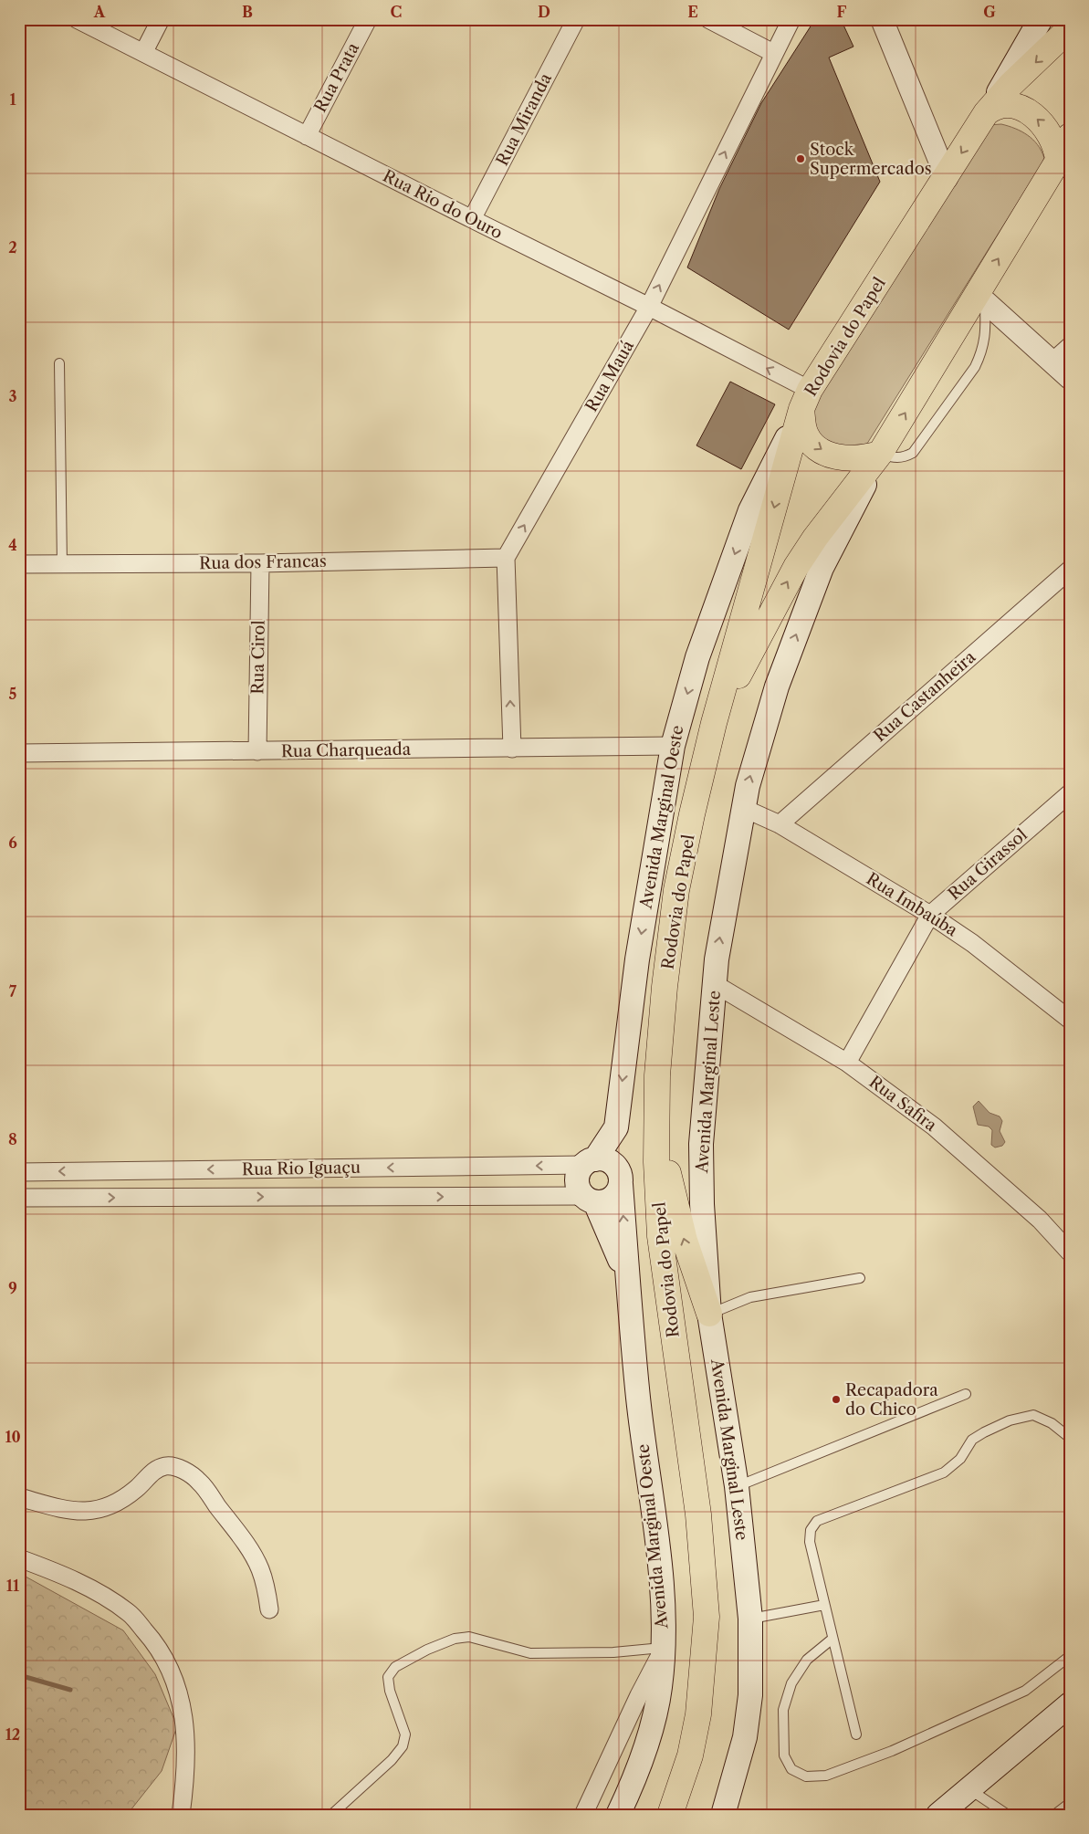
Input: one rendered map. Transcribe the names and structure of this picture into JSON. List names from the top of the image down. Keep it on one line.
{"streets":{"main road":["Rodovia do Papel","Avenida Marginal Oeste","Avenida Marginal Leste"],"street":["Rua Prata","Rua Miranda","Rua Rio do Ouro","Rua Mauá","Rua dos Francas","Rua Cirol","Rua Castanheira","Rua Charqueada","Rua Girassol","Rua Imbaúba","Rua Safira","Rua Rio Iguaçu"]},"crossings":[["Rua Prata","Rua Rio do Ouro"],["Rua Miranda","Rua Rio do Ouro"],["Rua Rio do Ouro","Rodovia do Papel"],["Rua Rio do Ouro","Rua Mauá"],["Rua Rio do Ouro","Avenida Marginal Oeste"],["Rodovia do Papel","Avenida Marginal Oeste"],["Rodovia do Papel","Avenida Marginal Leste"],["Rua Mauá","Rua dos Francas"],["Rua dos Francas","Rua Cirol"],["Rua Cirol","Rua Charqueada"],["Rua Castanheira","Rua Imbaúba"],["Rua Charqueada","Avenida Marginal Oeste"],["Avenida Marginal Oeste","Rua Rio Iguaçu"],["Rua Girassol","Rua Imbaúba"],["Rua Girassol","Rua Safira"],["Rua Imbaúba","Avenida Marginal Leste"],["Avenida Marginal Leste","Rua Safira"]],"one_way":["Rua Mauá","Avenida Marginal Leste"],"places":["Stock Supermercados","Recapadora do Chico"],"grid":{"columns":["A","B","C","D","E","F","G"],"rows":["1","2","3","4","5","6","7","8","9","10","11","12"]}}
